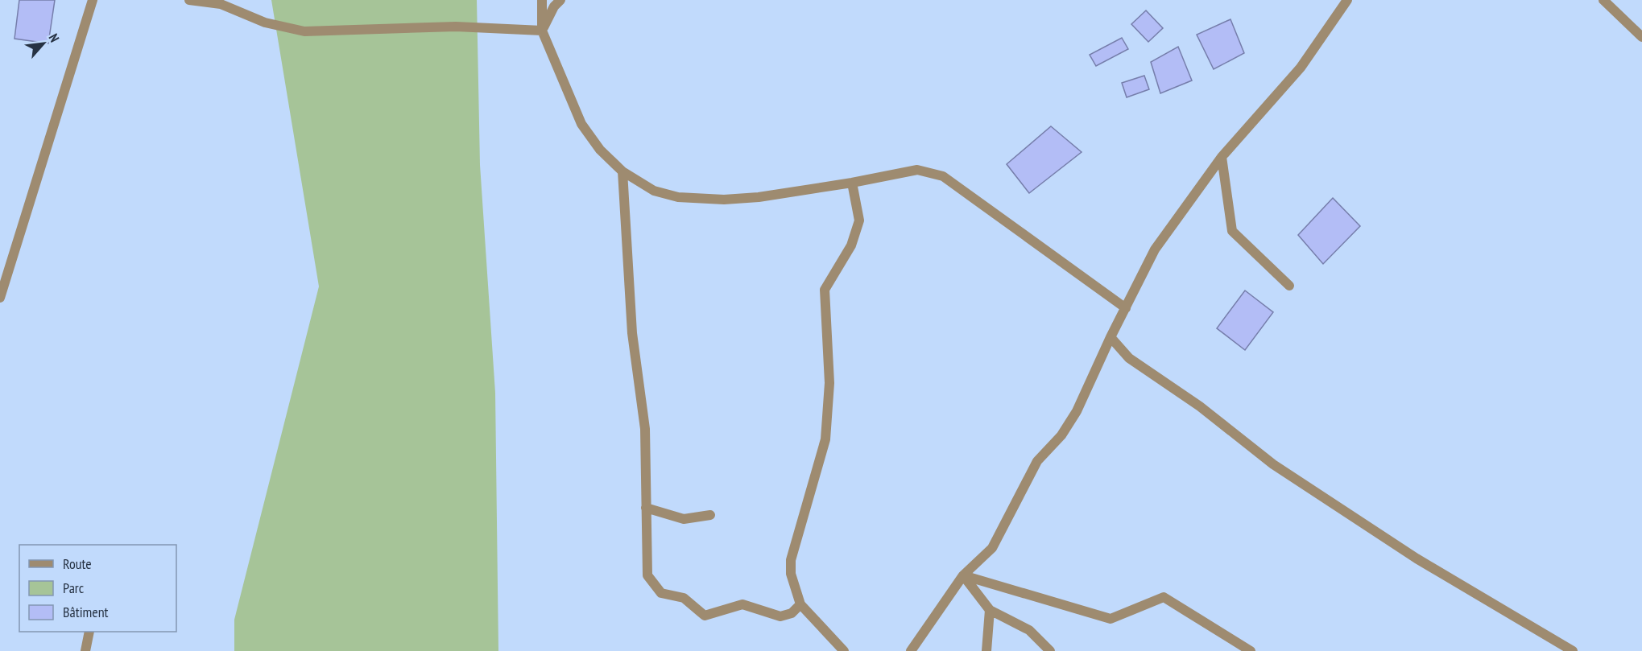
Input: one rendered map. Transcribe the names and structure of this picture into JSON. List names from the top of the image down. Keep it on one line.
{"legend":["Route","Parc","Bâtiment"],"north":"top right"}
